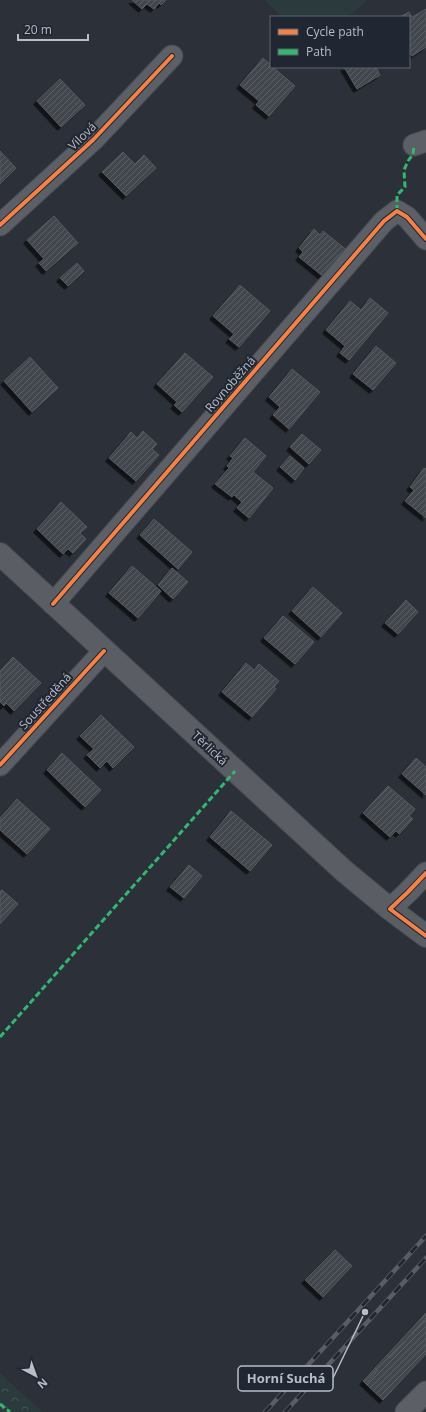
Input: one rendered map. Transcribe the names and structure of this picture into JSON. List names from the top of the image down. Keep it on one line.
{"streets":{"main road":["Těrlická"],"street":["Vilová","Rovnoběžná","Soustředěná"]},"crossings":[["Rovnoběžná","Těrlická"],["Soustředěná","Těrlická"]],"places":["Horní Suchá"],"legend":["Cycle path","Path"],"scale_bar":"20 m","north":"bottom right"}
